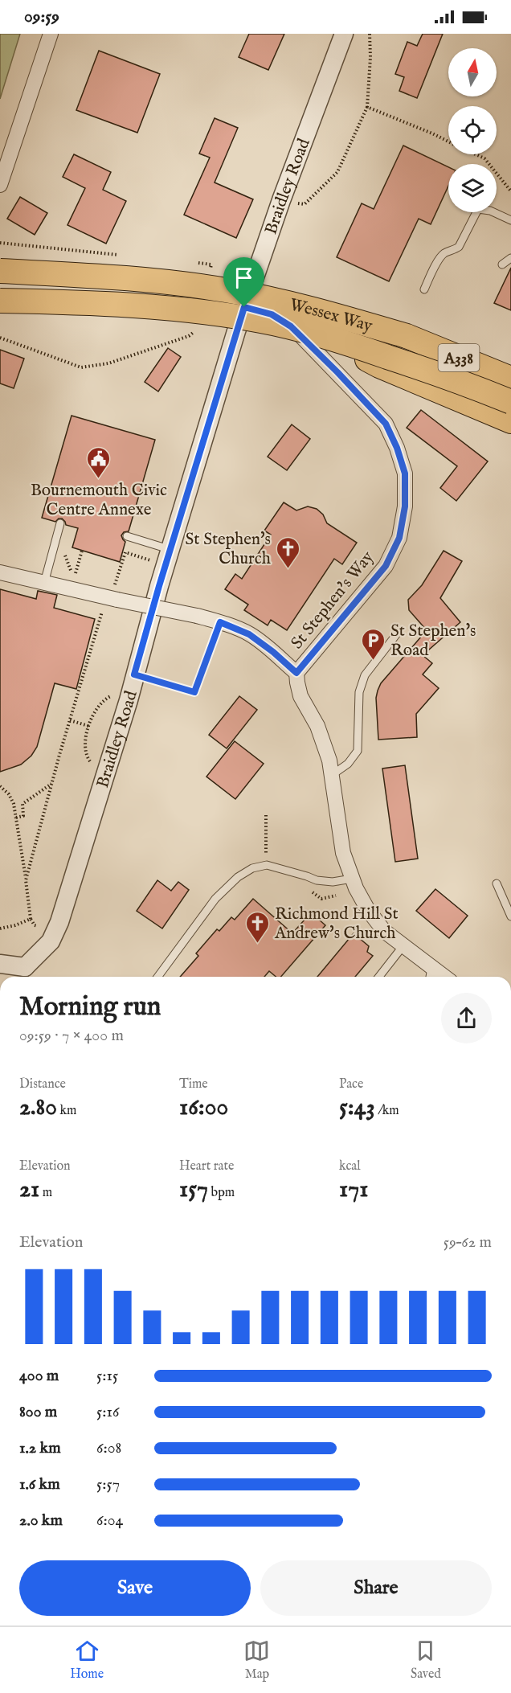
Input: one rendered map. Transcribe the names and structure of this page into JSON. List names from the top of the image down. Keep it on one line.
{"streets":{"highway":["Wessex Way","A338"],"street":["Braidley Road","St Stephen's Way"]},"crossings":[["Braidley Road","St Stephen's Way"]],"places":{"public building":["Bournemouth Civic Centre Annexe"],"church":["St Stephen's Church","Richmond Hill St Andrew's Church"],"parking":["St Stephen's Road"]},"north":"top","page":{"status":"09:59","heading":["Morning run","09:59 · 7 × 400 m"],"stats":[["Distance","2.80 km"],["Time","16:00"],["Pace","5:43 /km"],["Elevation","21 m"],["Heart rate","157 bpm"],["kcal","171"]],"chart":["Elevation","59–62 m"],"list":[{"name":"400 m","note":"5:15"},{"name":"800 m","note":"5:16"},{"name":"1.2 km","note":"6:08"},{"name":"1.6 km","note":"5:57"},{"name":"2.0 km","note":"6:04"}],"buttons":["Save","Share"],"tabs":["Home","Map","Saved"]}}
